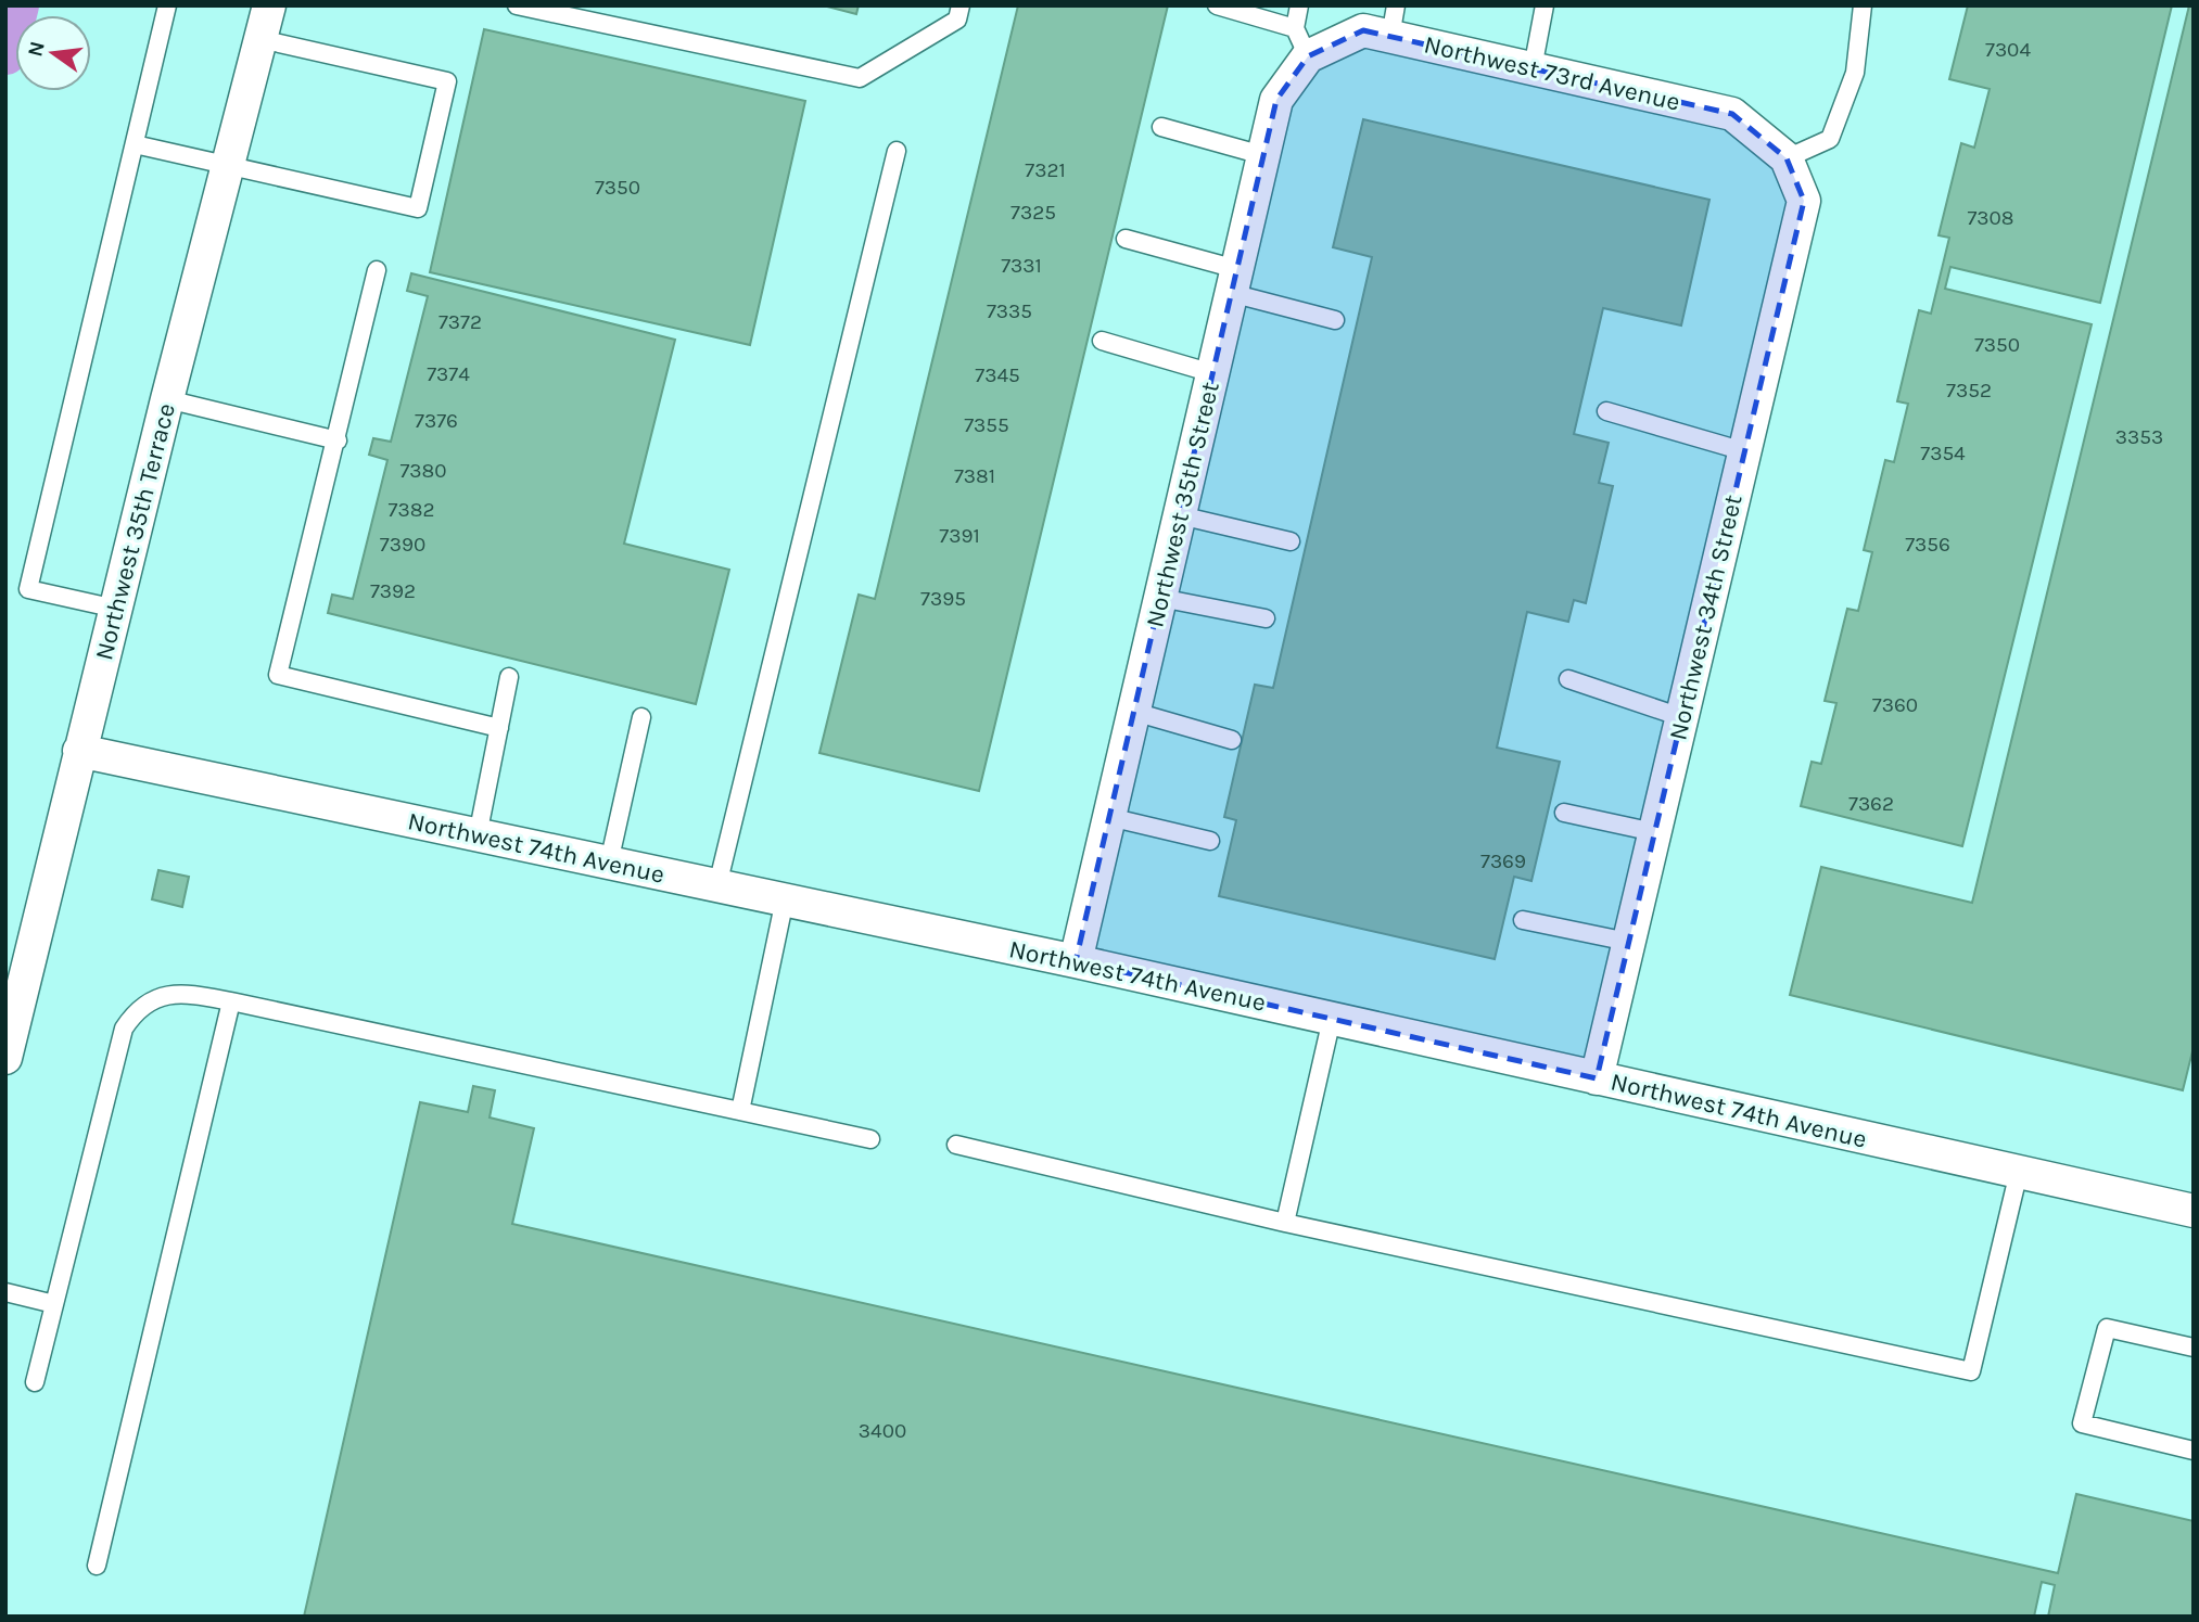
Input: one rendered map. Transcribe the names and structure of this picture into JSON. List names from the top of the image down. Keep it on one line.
{"streets":{"street":["Northwest 73rd Avenue","Northwest 35th Street","Northwest 35th Terrace","Northwest 34th Street","Northwest 74th Avenue"]},"crossings":[["Northwest 73rd Avenue","Northwest 35th Street"],["Northwest 73rd Avenue","Northwest 34th Street"],["Northwest 35th Street","Northwest 74th Avenue"],["Northwest 35th Terrace","Northwest 74th Avenue"],["Northwest 34th Street","Northwest 74th Avenue"]],"house_numbers":["7304","7321","7350","7325","7308","7331","7335","7372","7350","7374","7345","7352","7376","7355","3353","7354","7380","7381","7382","7391","7390","7356","7392","7395","7360","7362","7369","3400"],"north":"left"}
